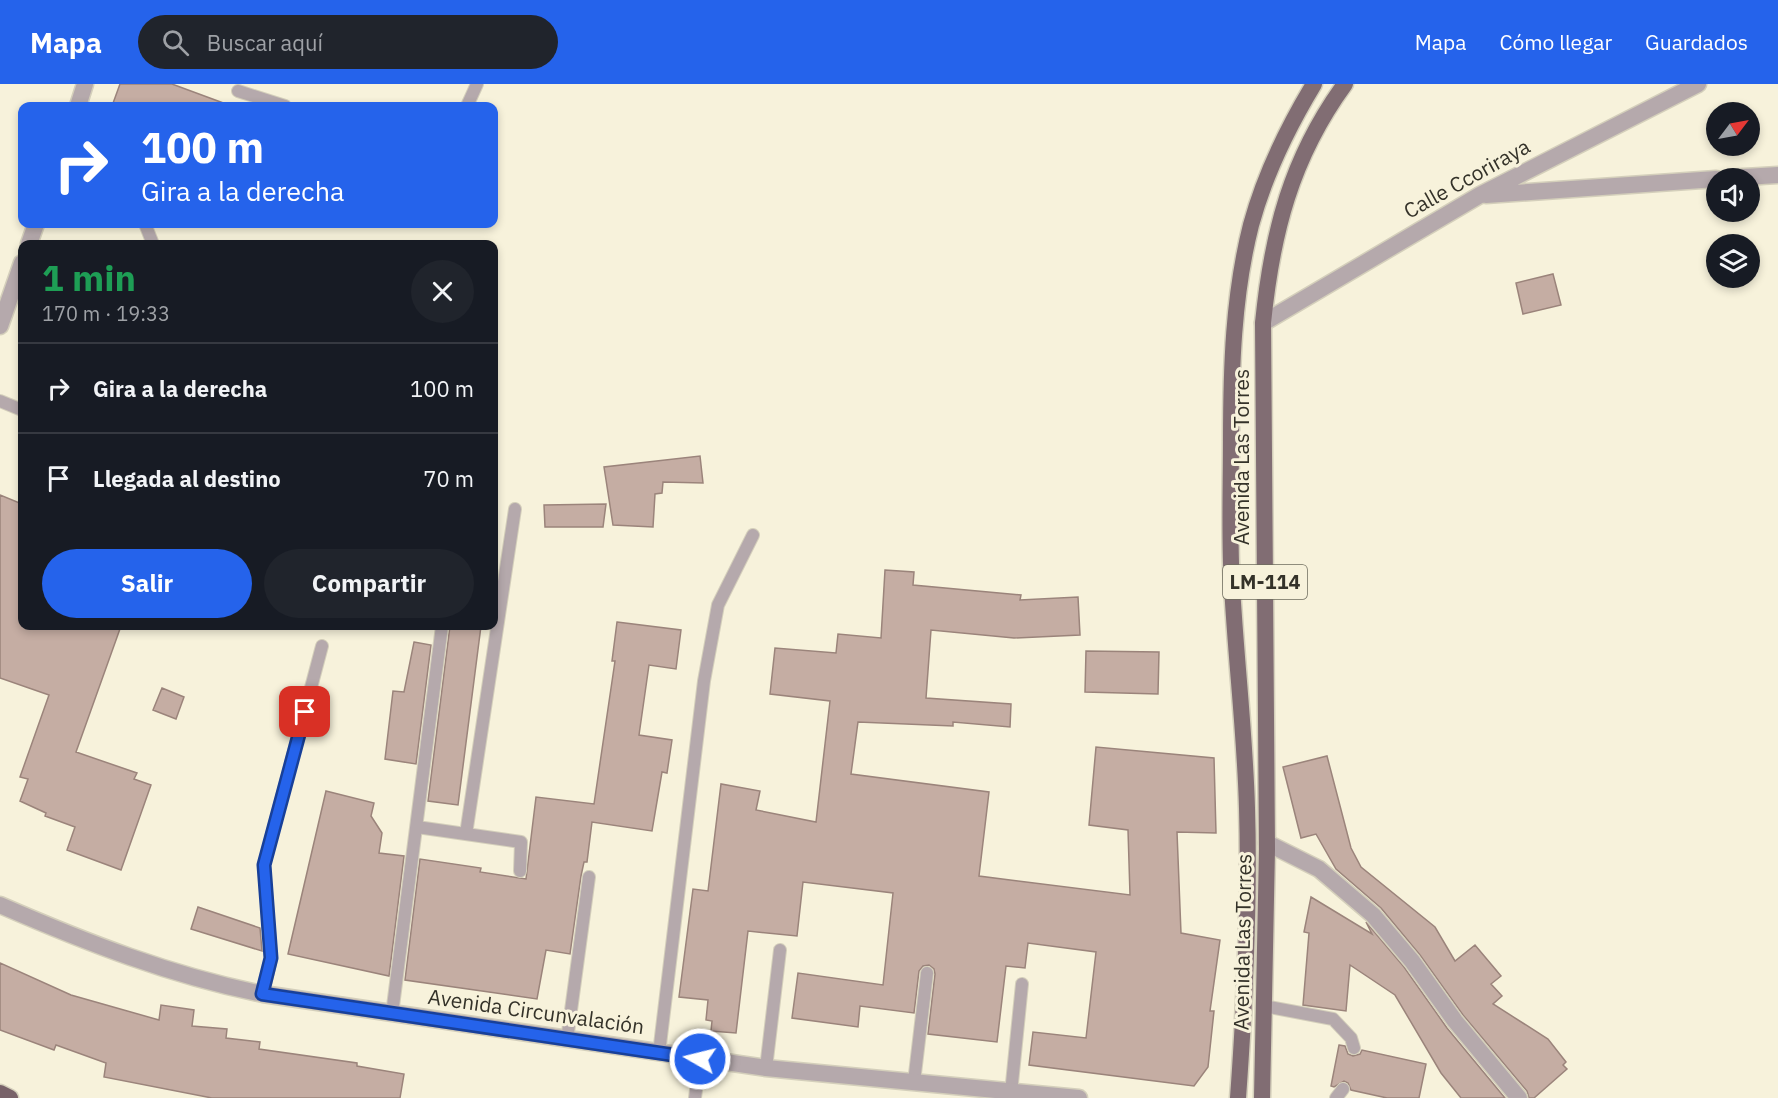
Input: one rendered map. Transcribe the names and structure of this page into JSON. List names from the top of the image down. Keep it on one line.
{"streets":{"main road":["Avenida Las Torres","LM-114"],"street":["Calle Ccoriraya","Avenida Circunvalación"]},"crossings":[["Calle Ccoriraya","Avenida Las Torres"]],"north":"top right","page":{"header":"Mapa","search":"Buscar aquí","nav":["Mapa","Cómo llegar","Guardados"],"turn":["100 m","Gira a la derecha"],"heading":["1 min","170 m · 19:33"],"list":[{"name":"Gira a la derecha","value":"100 m"},{"name":"Llegada al destino","value":"70 m"}],"buttons":["Salir","Compartir"]}}
